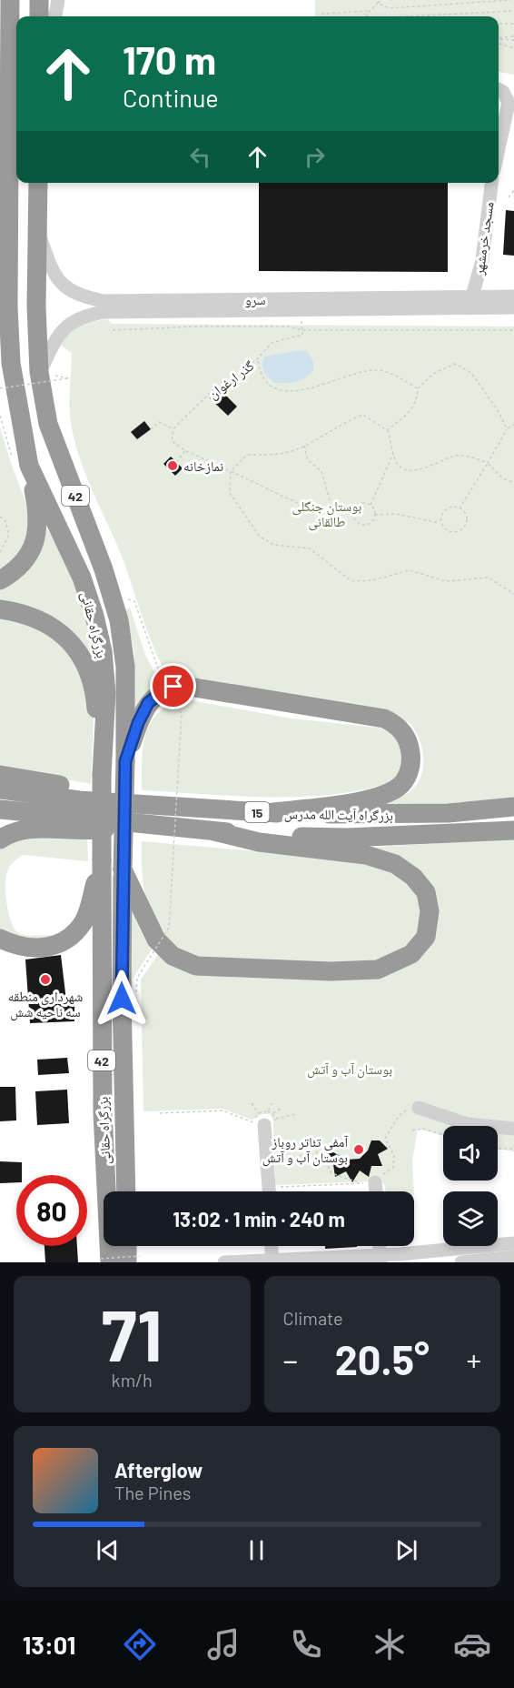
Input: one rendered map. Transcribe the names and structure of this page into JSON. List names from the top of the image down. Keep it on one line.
{"streets":{"highway":["42","بزرگراه حقانی","15","بزرگراه آیت الله مدرس"],"street":["مسجد خرمشهر","سرو"],"path":["گذر ارغوان"]},"crossings":[["مسجد خرمشهر","سرو"],["سرو","42"],["سرو","بزرگراه حقانی"],["42","بزرگراه حقانی"]],"parks":["بوستان جنگلی طالقانی","بوستان آب و آتش"],"places":["نمازخانه","شهرداری منطقه سه ناحیه شش","آمفی تئاتر روباز بوستان آب و آتش"],"page":{"turn":["170 m","Continue"],"limit":"80","trip":"13:02 · 1 min · 240 m","tile":[["71","km/h"],"Climate"],"heat":["−","20.5°","+"],"song":["Afterglow","The Pines"],"tabs":"13:01"}}
